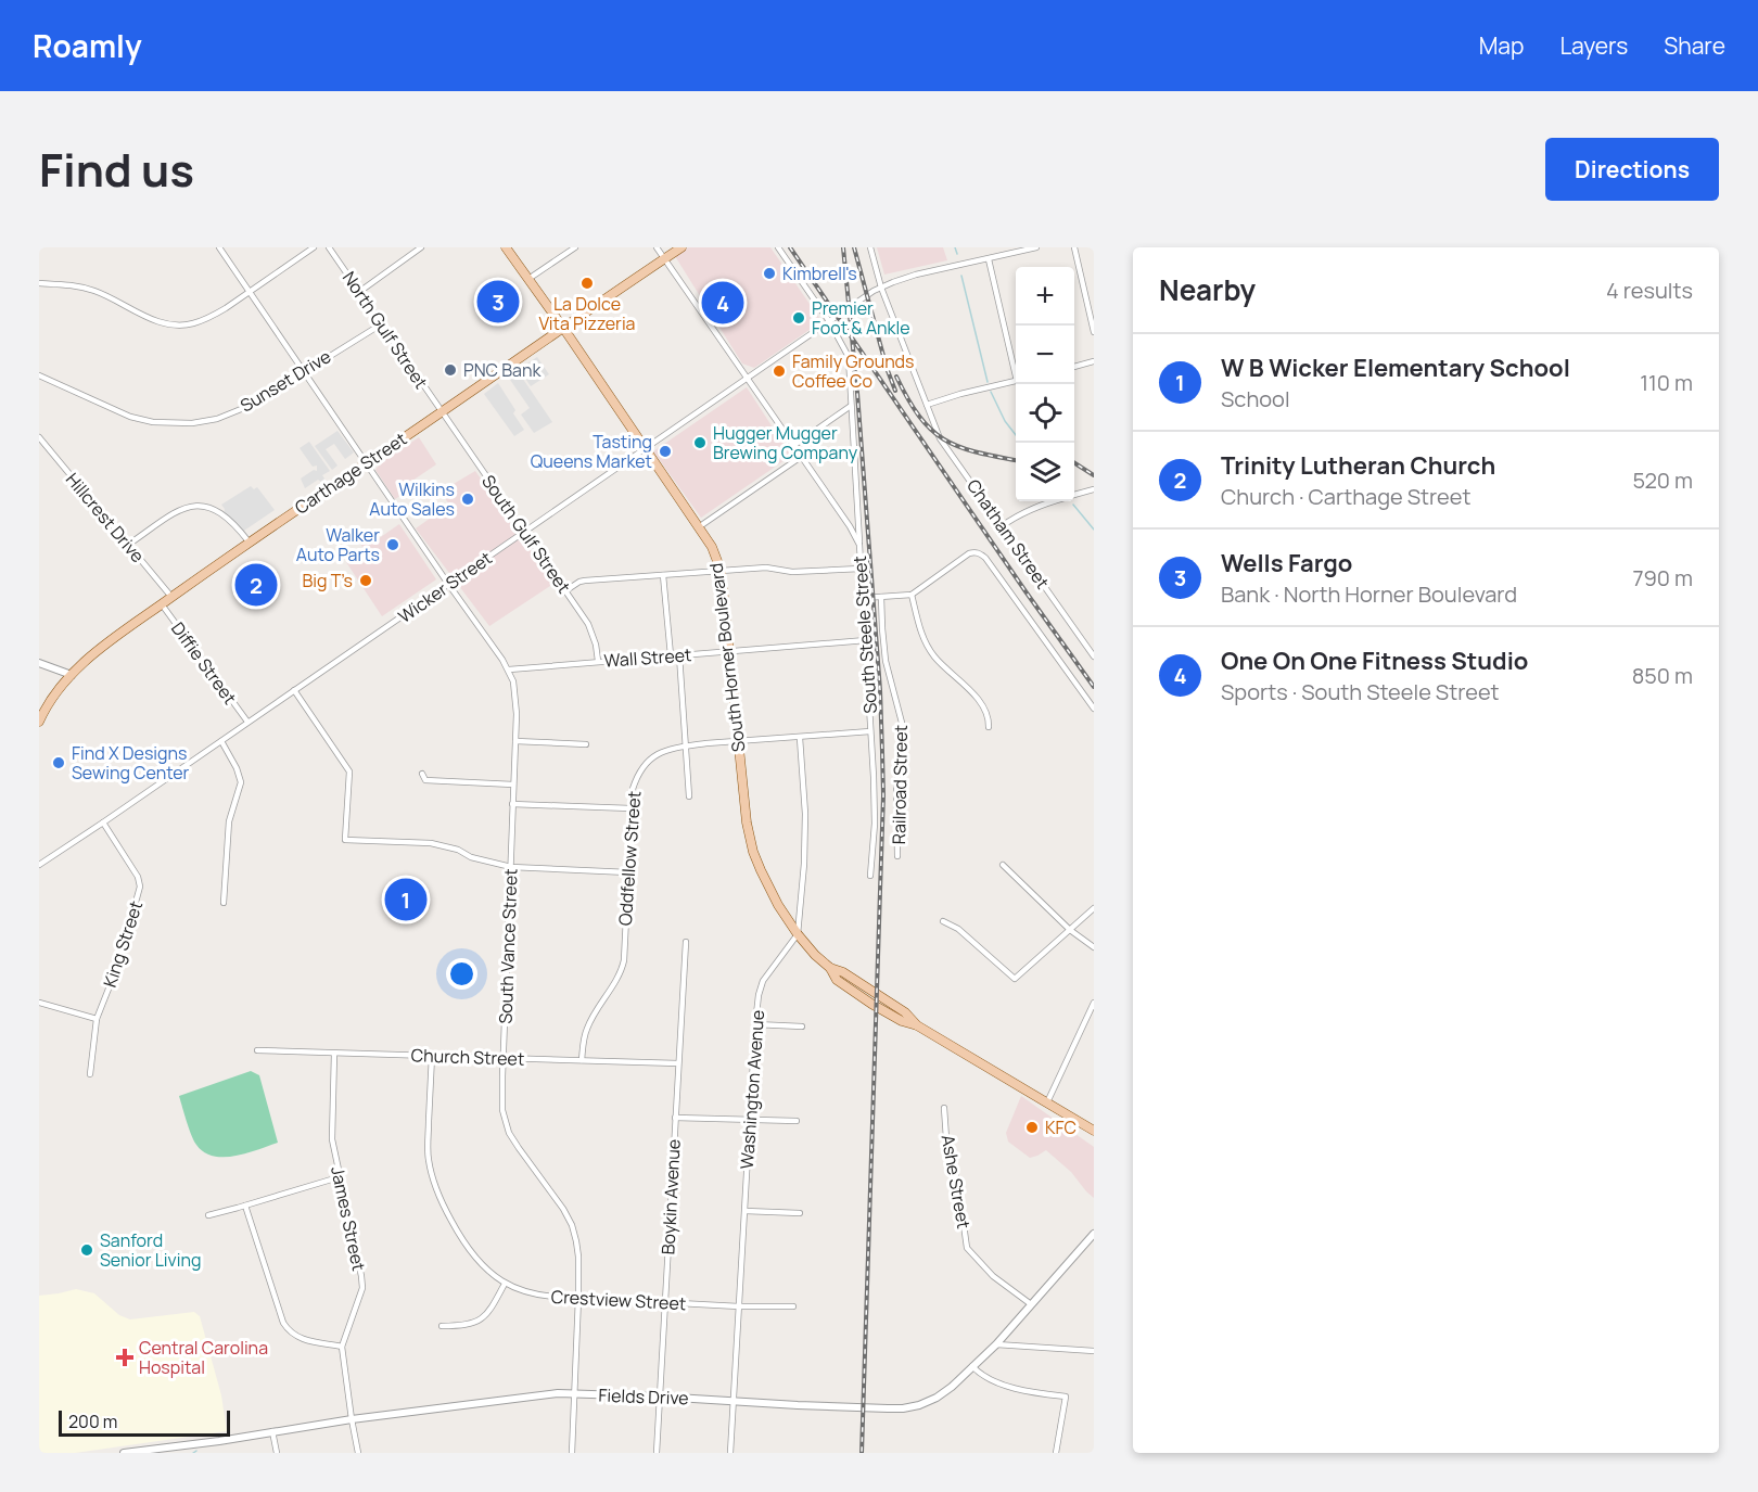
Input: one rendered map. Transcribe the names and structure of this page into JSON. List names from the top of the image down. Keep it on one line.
{"streets":{"main road":["Carthage Street","South Horner Boulevard"],"street":["North Gulf Street","Sunset Drive","Hillcrest Drive","South Gulf Street","Chatham Street","Wicker Street","South Steele Street","Wall Street","Diffie Street","Railroad Street","Oddfellow Street","King Street","South Vance Street","Church Street","Washington Avenue","Ashe Street","Boykin Avenue","James Street","Crestview Street","Fields Drive"]},"crossings":[["North Gulf Street","Sunset Drive"],["North Gulf Street","Carthage Street"],["North Gulf Street","South Gulf Street"],["Sunset Drive","South Vance Street"],["Carthage Street","Hillcrest Drive"],["Carthage Street","South Gulf Street"],["Carthage Street","South Steele Street"],["Carthage Street","South Horner Boulevard"],["Carthage Street","Diffie Street"],["Carthage Street","South Vance Street"],["South Gulf Street","Wicker Street"],["South Gulf Street","Wall Street"],["Chatham Street","Wicker Street"],["Wicker Street","South Steele Street"],["Wicker Street","South Horner Boulevard"],["Wicker Street","Diffie Street"],["Wicker Street","King Street"],["Wicker Street","South Vance Street"],["South Steele Street","Wall Street"],["South Steele Street","Oddfellow Street"],["Wall Street","South Horner Boulevard"],["Wall Street","South Vance Street"],["South Horner Boulevard","Oddfellow Street"],["South Horner Boulevard","Washington Avenue"],["Oddfellow Street","Church Street"],["South Vance Street","Church Street"],["South Vance Street","Crestview Street"],["South Vance Street","Fields Drive"],["Church Street","Boykin Avenue"],["Church Street","James Street"],["Church Street","Crestview Street"],["Washington Avenue","Crestview Street"],["Washington Avenue","Fields Drive"],["Ashe Street","Fields Drive"],["Boykin Avenue","Crestview Street"],["Boykin Avenue","Fields Drive"],["James Street","Fields Drive"]],"places":{"other":["Kimbrell's","La Dolce Vita Pizzeria","Premier Foot & Ankle","PNC Bank","Family Grounds Coffee Co","Hugger Mugger Brewing Company","Tasting Queens Market","Wilkins Auto Sales","Walker Auto Parts","Big T’s","Find X Designs Sewing Center","KFC","Sanford Senior Living"],"health":["Central Carolina Hospital"]},"scale_bar":"200 m","page":{"header":"Roamly","nav":["Map","Layers","Share"],"title":"Find us","buttons":"Directions","heading":["Nearby","4 results"],"map_buttons":["+","−"],"pins":["3","4","2","1"],"list":[{"mark":"1","name":"W B Wicker Elementary School","note":"School","value":"110 m"},{"mark":"2","name":"Trinity Lutheran Church","note":"Church · Carthage Street","value":"520 m"},{"mark":"3","name":"Wells Fargo","note":"Bank · North Horner Boulevard","value":"790 m"},{"mark":"4","name":"One On One Fitness Studio","note":"Sports · South Steele Street","value":"850 m"}],"scale":"200 m"}}
